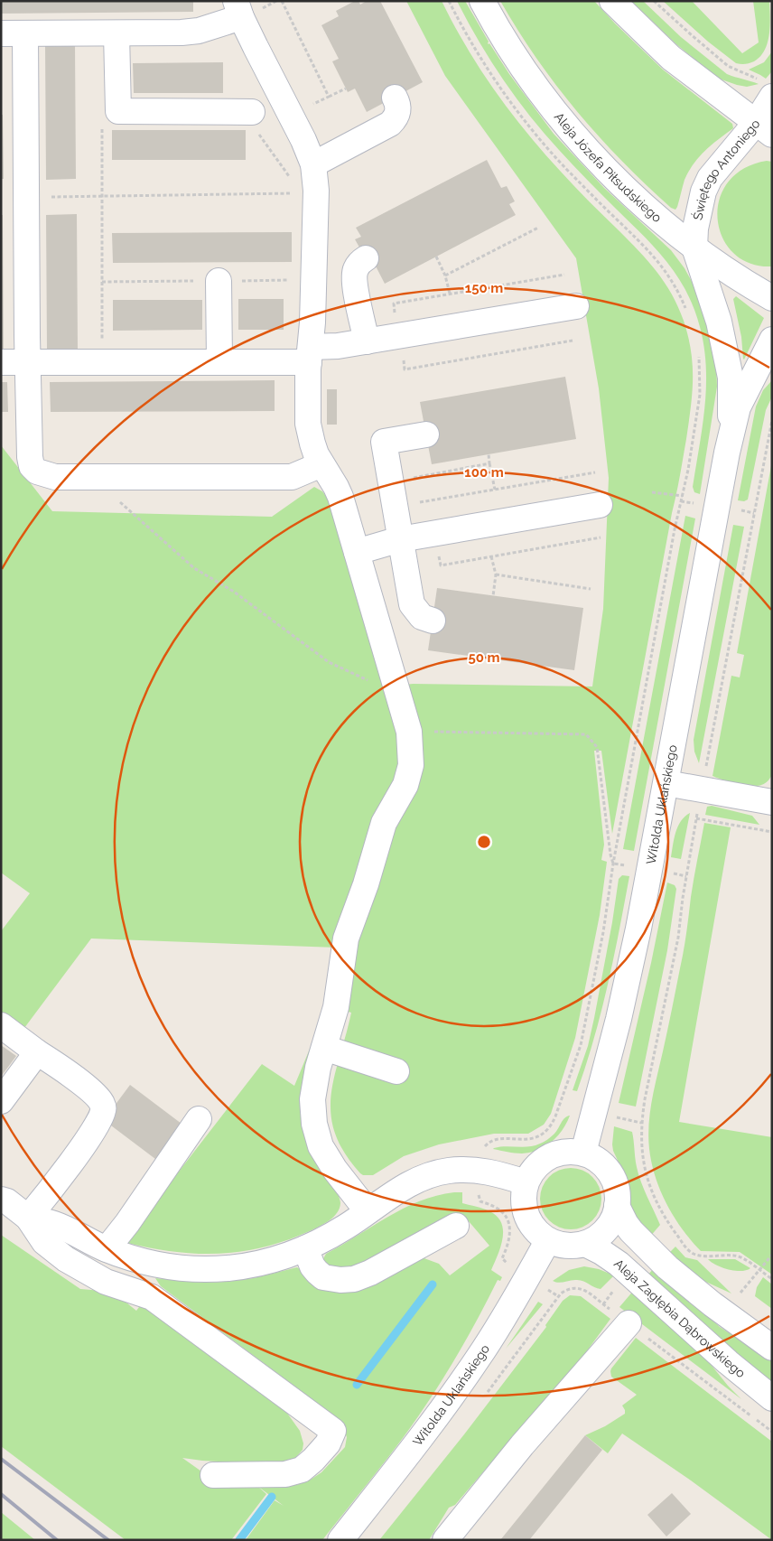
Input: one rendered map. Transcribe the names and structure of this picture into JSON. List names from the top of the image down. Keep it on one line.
{"streets":{"street":["Aleja Józefa Piłsudskiego","Świętego Antoniego","Witolda Uklańskiego","Aleja Zagłębia Dąbrowskiego"]},"crossings":[["Aleja Józefa Piłsudskiego","Świętego Antoniego"],["Aleja Józefa Piłsudskiego","Witolda Uklańskiego"],["Świętego Antoniego","Witolda Uklańskiego"],["Witolda Uklańskiego","Aleja Zagłębia Dąbrowskiego"]],"rings":["150 m","100 m","50 m"]}
